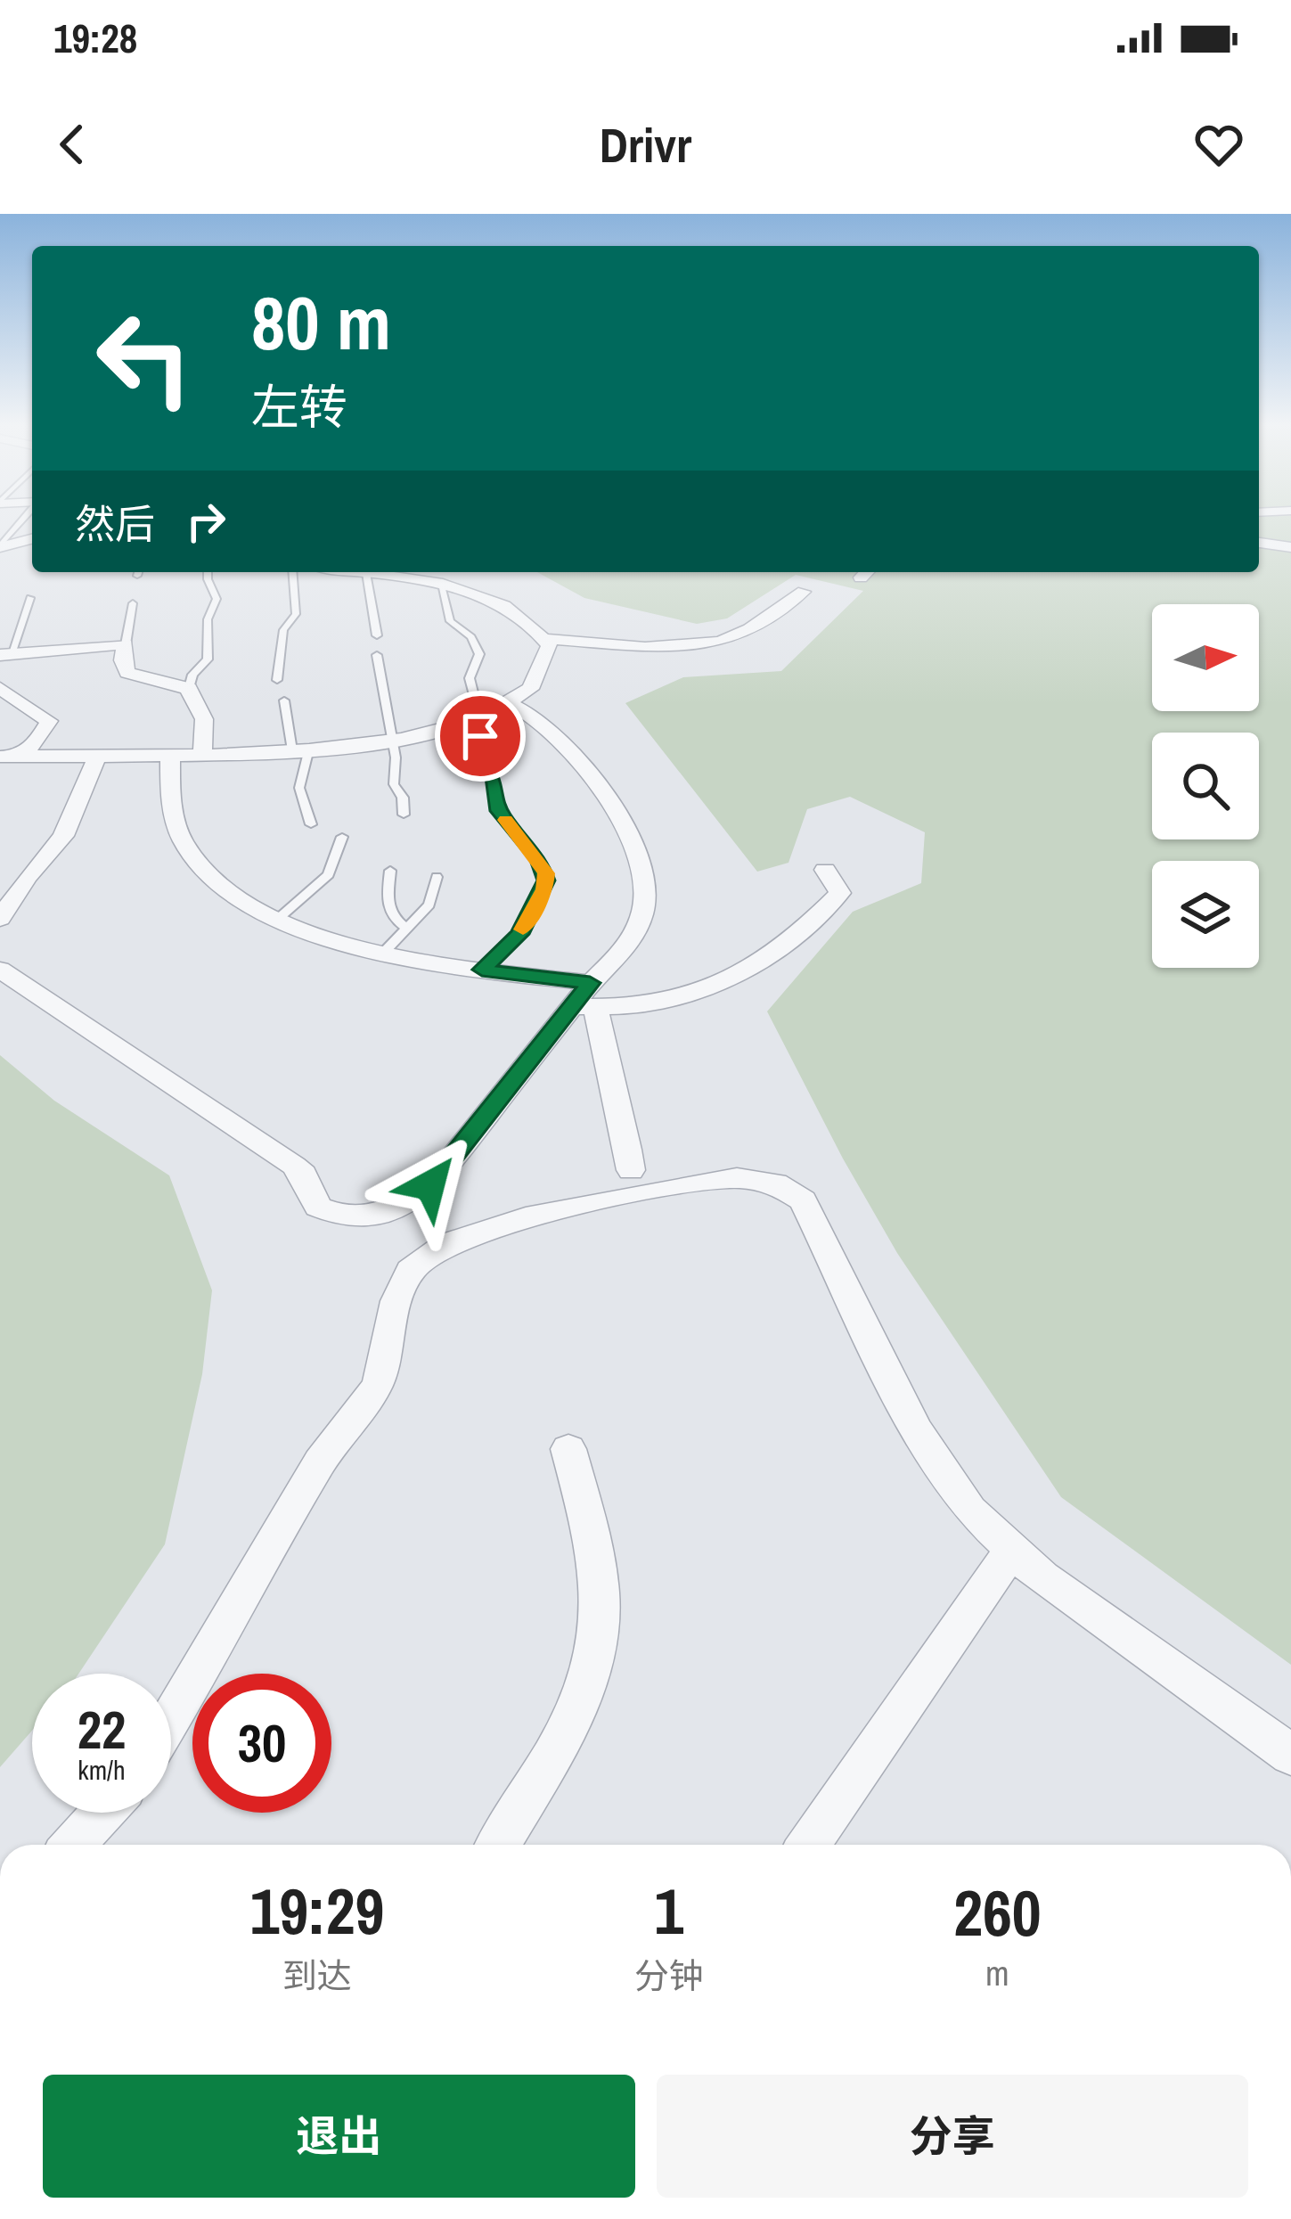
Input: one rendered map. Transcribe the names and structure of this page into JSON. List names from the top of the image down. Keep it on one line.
{"north":"right","page":{"status":"19:28","header":"Drivr","turn":["80 m","左转"],"then":"然后","speed":"22 km/h","limit":"30","eta":["19:29","到达","1","分钟","260","m"],"buttons":["退出","分享"]}}
